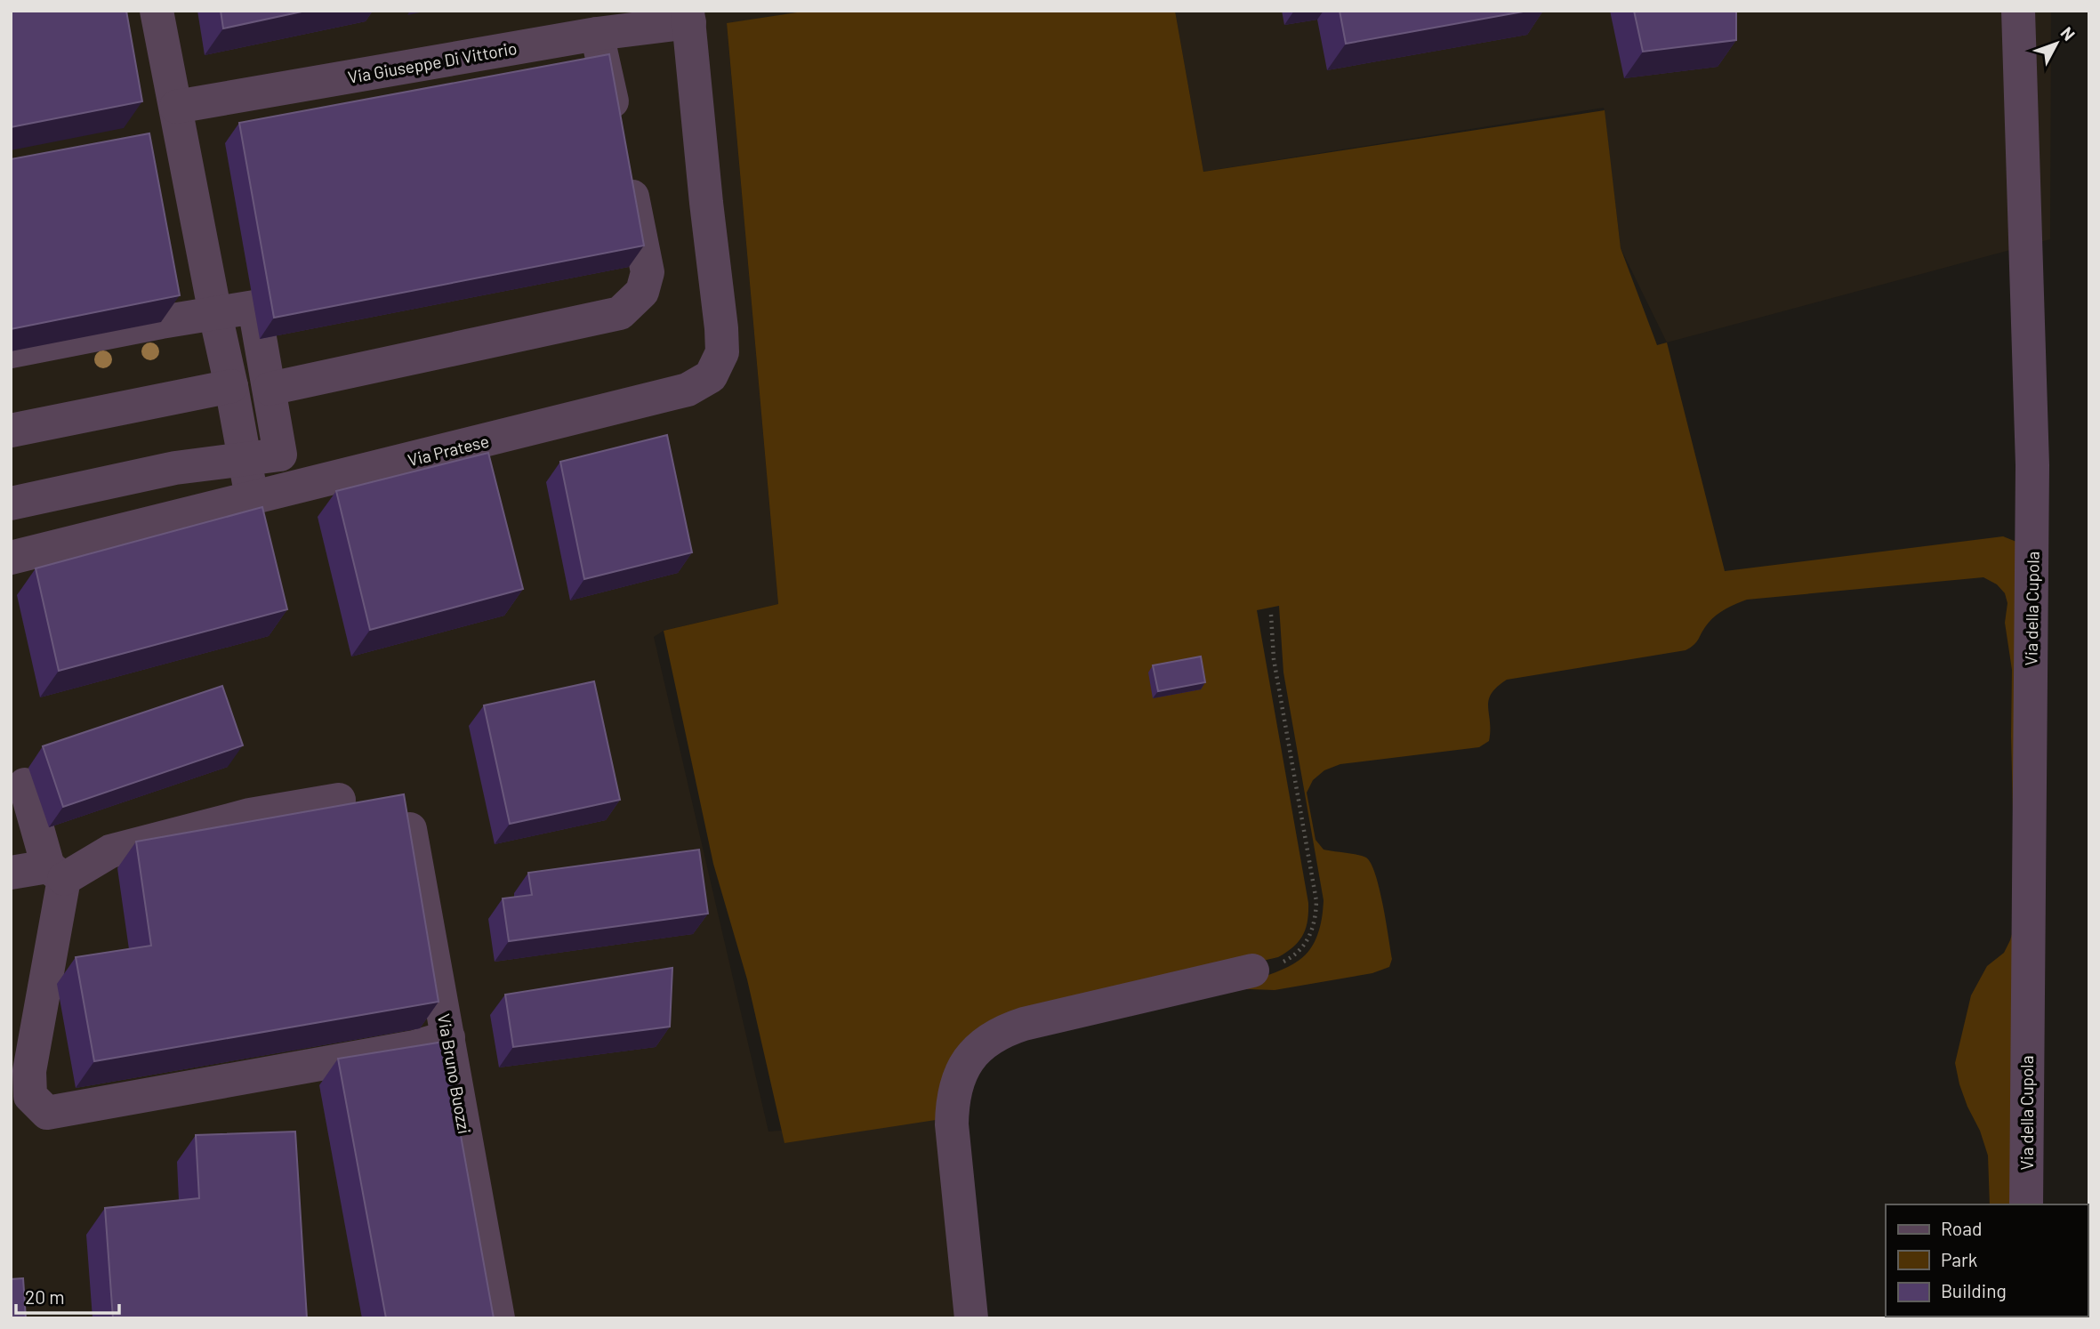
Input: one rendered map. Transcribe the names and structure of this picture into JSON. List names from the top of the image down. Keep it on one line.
{"streets":{"street":["Via Giuseppe Di Vittorio","Via Pratese","Via della Cupola","Via Bruno Buozzi"]},"crossings":[["Via Giuseppe Di Vittorio","Via Pratese"]],"legend":["Road","Park","Building"],"scale_bar":"20 m","north":"top right"}
